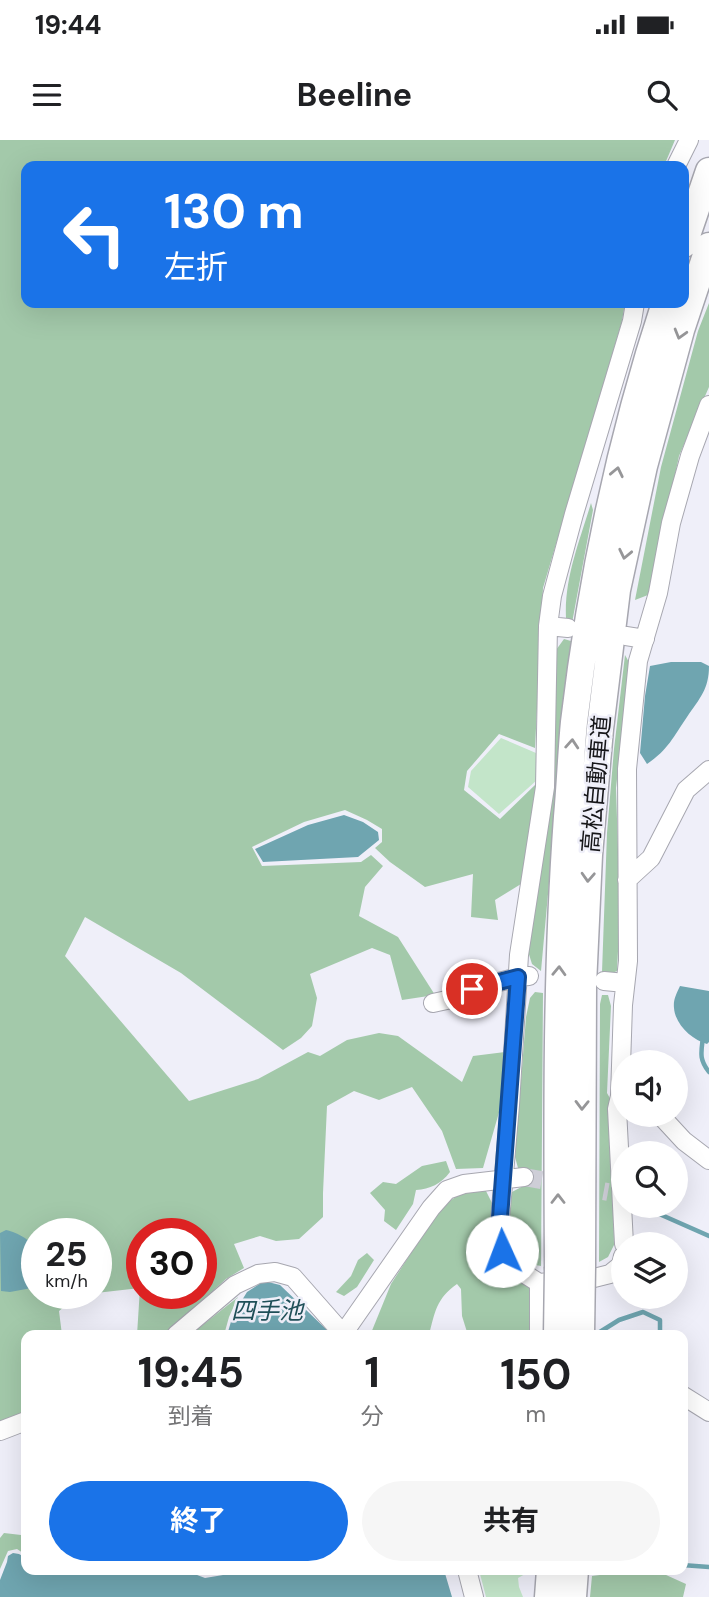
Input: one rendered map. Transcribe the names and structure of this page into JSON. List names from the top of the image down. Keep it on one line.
{"streets":{"highway":["高松自動車道"]},"water":["四手池"],"page":{"status":"19:44","header":"Beeline","turn":["130 m","左折"],"speed":"25 km/h","limit":"30","eta":["19:45","到着","1","分","150","m"],"buttons":["終了","共有"]}}
